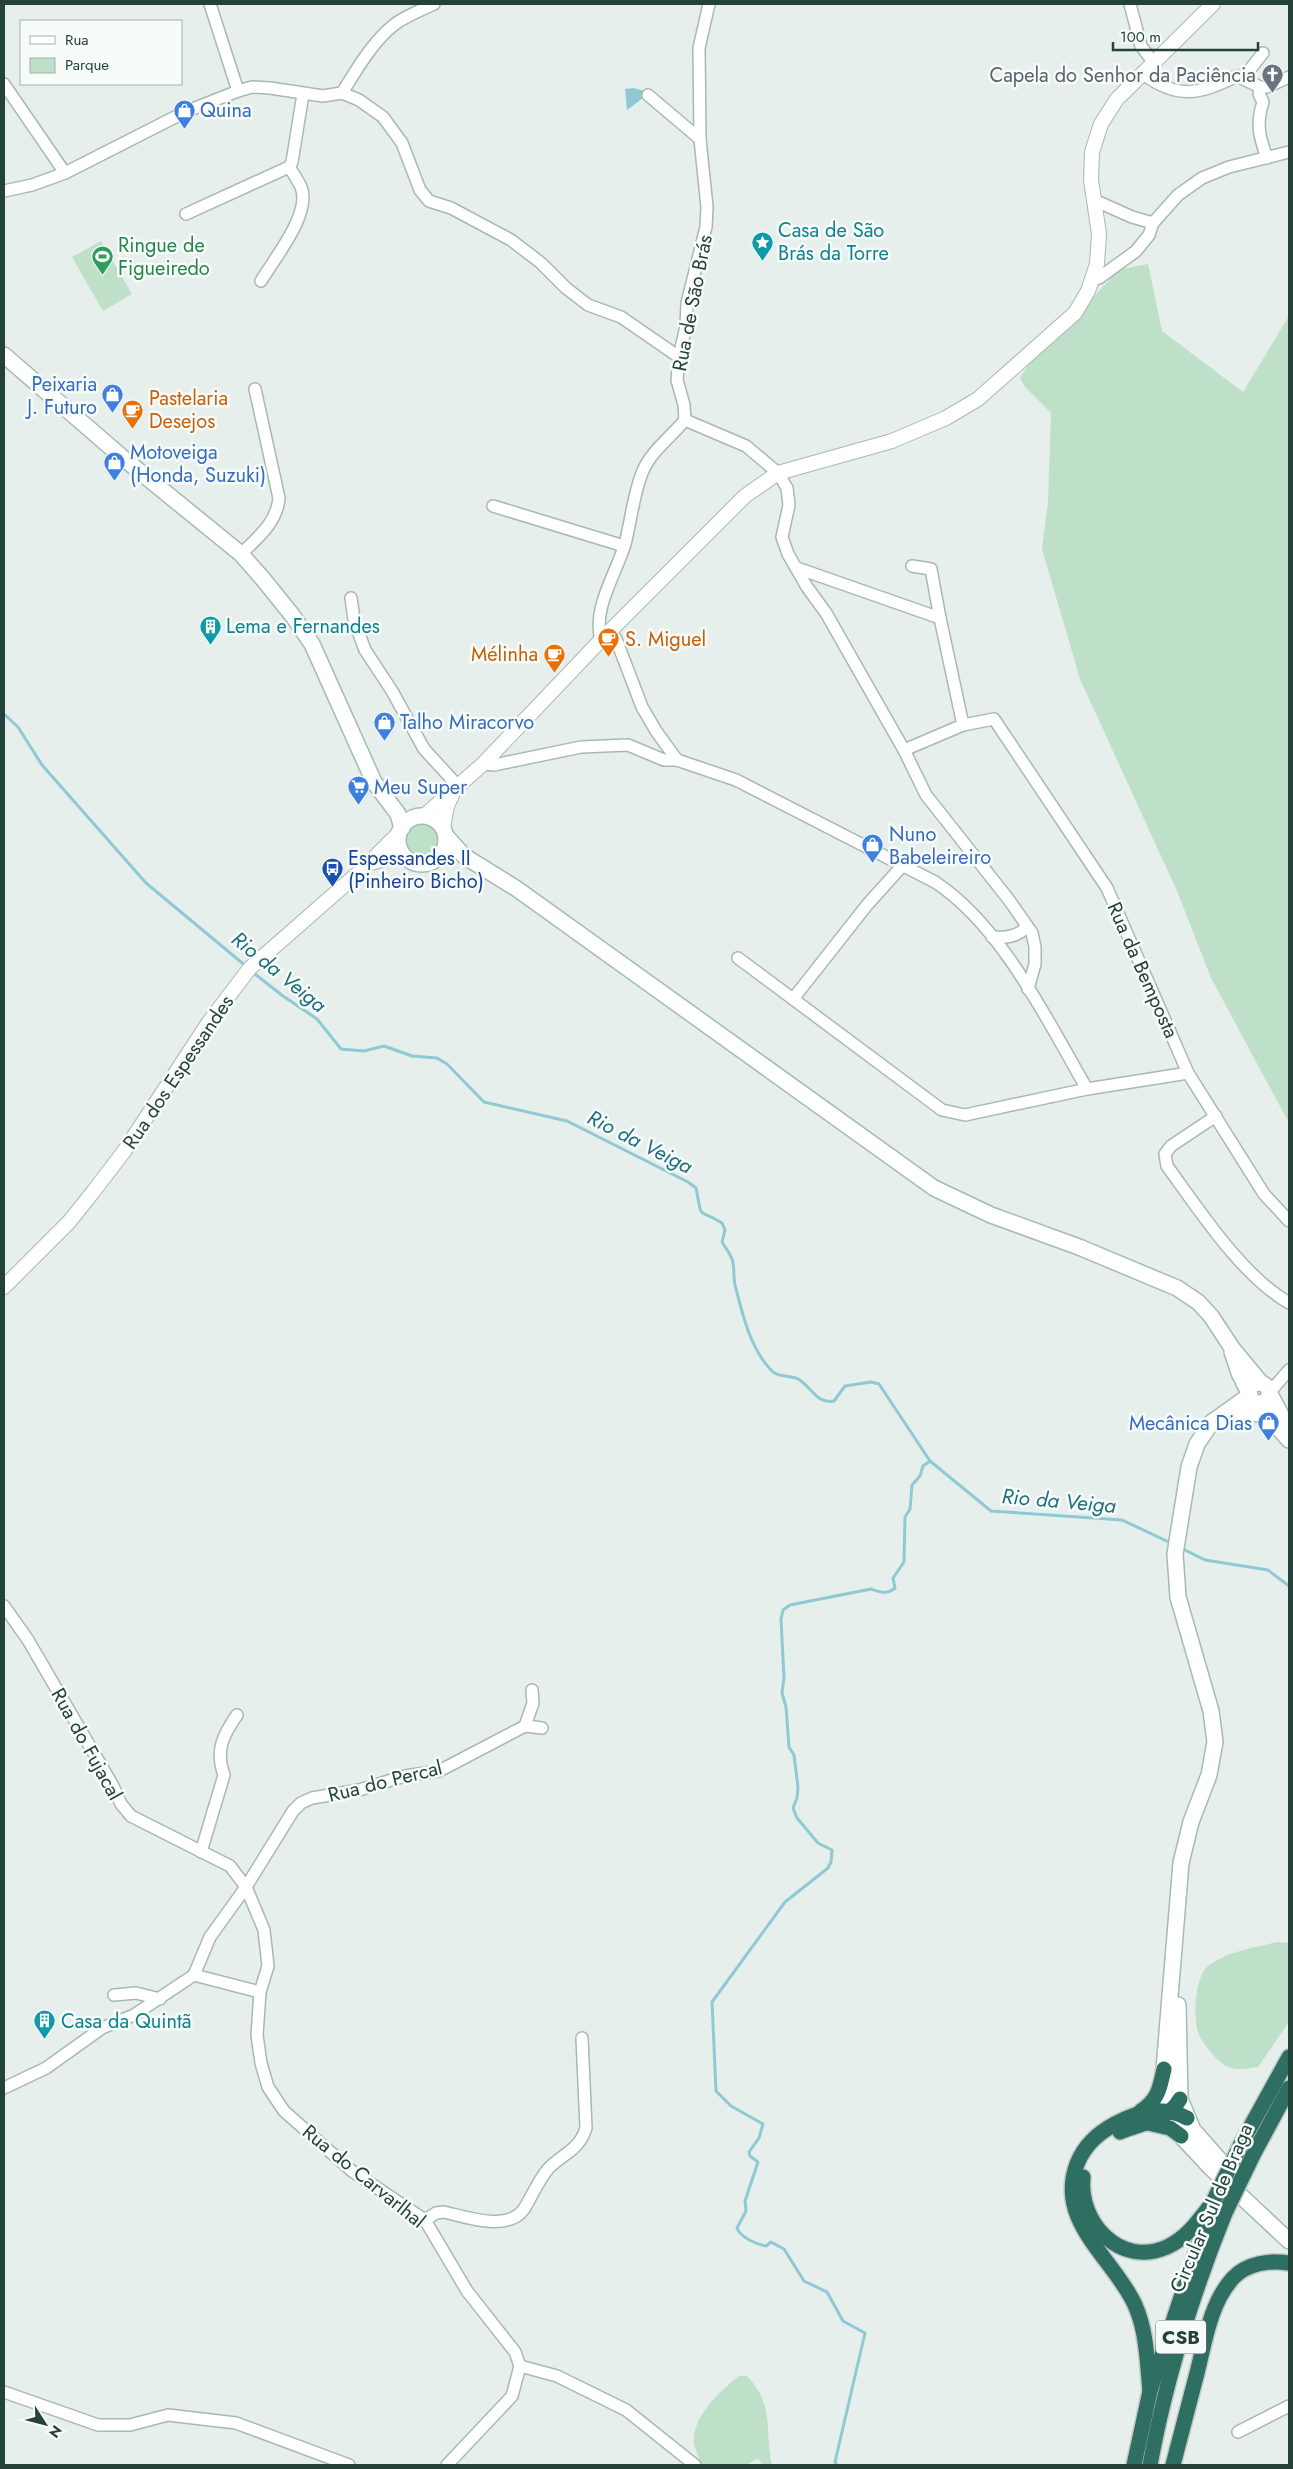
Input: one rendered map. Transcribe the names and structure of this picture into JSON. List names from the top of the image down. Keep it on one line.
{"streets":{"highway":["Circular Sul de Braga","CSB"],"street":["Rua de São Brás","Rua da Bemposta","Rua dos Espessandes","Rua do Fujacal","Rua do Percal","Rua do Carvarlhal"]},"crossings":[["Rua do Fujacal","Rua do Percal"],["Rua do Fujacal","Rua do Carvarlhal"],["Rua do Percal","Rua do Carvarlhal"]],"water":["Rio da Veiga"],"places":{"church":["Capela do Senhor da Paciência"],"shop":["Quina","Peixaria J. Futuro","Motoveiga (Honda, Suzuki)","Talho Miracorvo","Nuno Babeleireiro","Mecânica Dias"],"place":["Casa de São Brás da Torre"],"sports":["Ringue de Figueiredo"],"cafe":["Pastelaria Desejos","S. Miguel","Mélinha"],"building":["Lema e Fernandes","Casa da Quintã"],"supermarket":["Meu Super"],"bus stop":["Espessandes II (Pinheiro Bicho)"]},"legend":["Rua","Parque"],"scale_bar":"100 m","north":"bottom right"}
